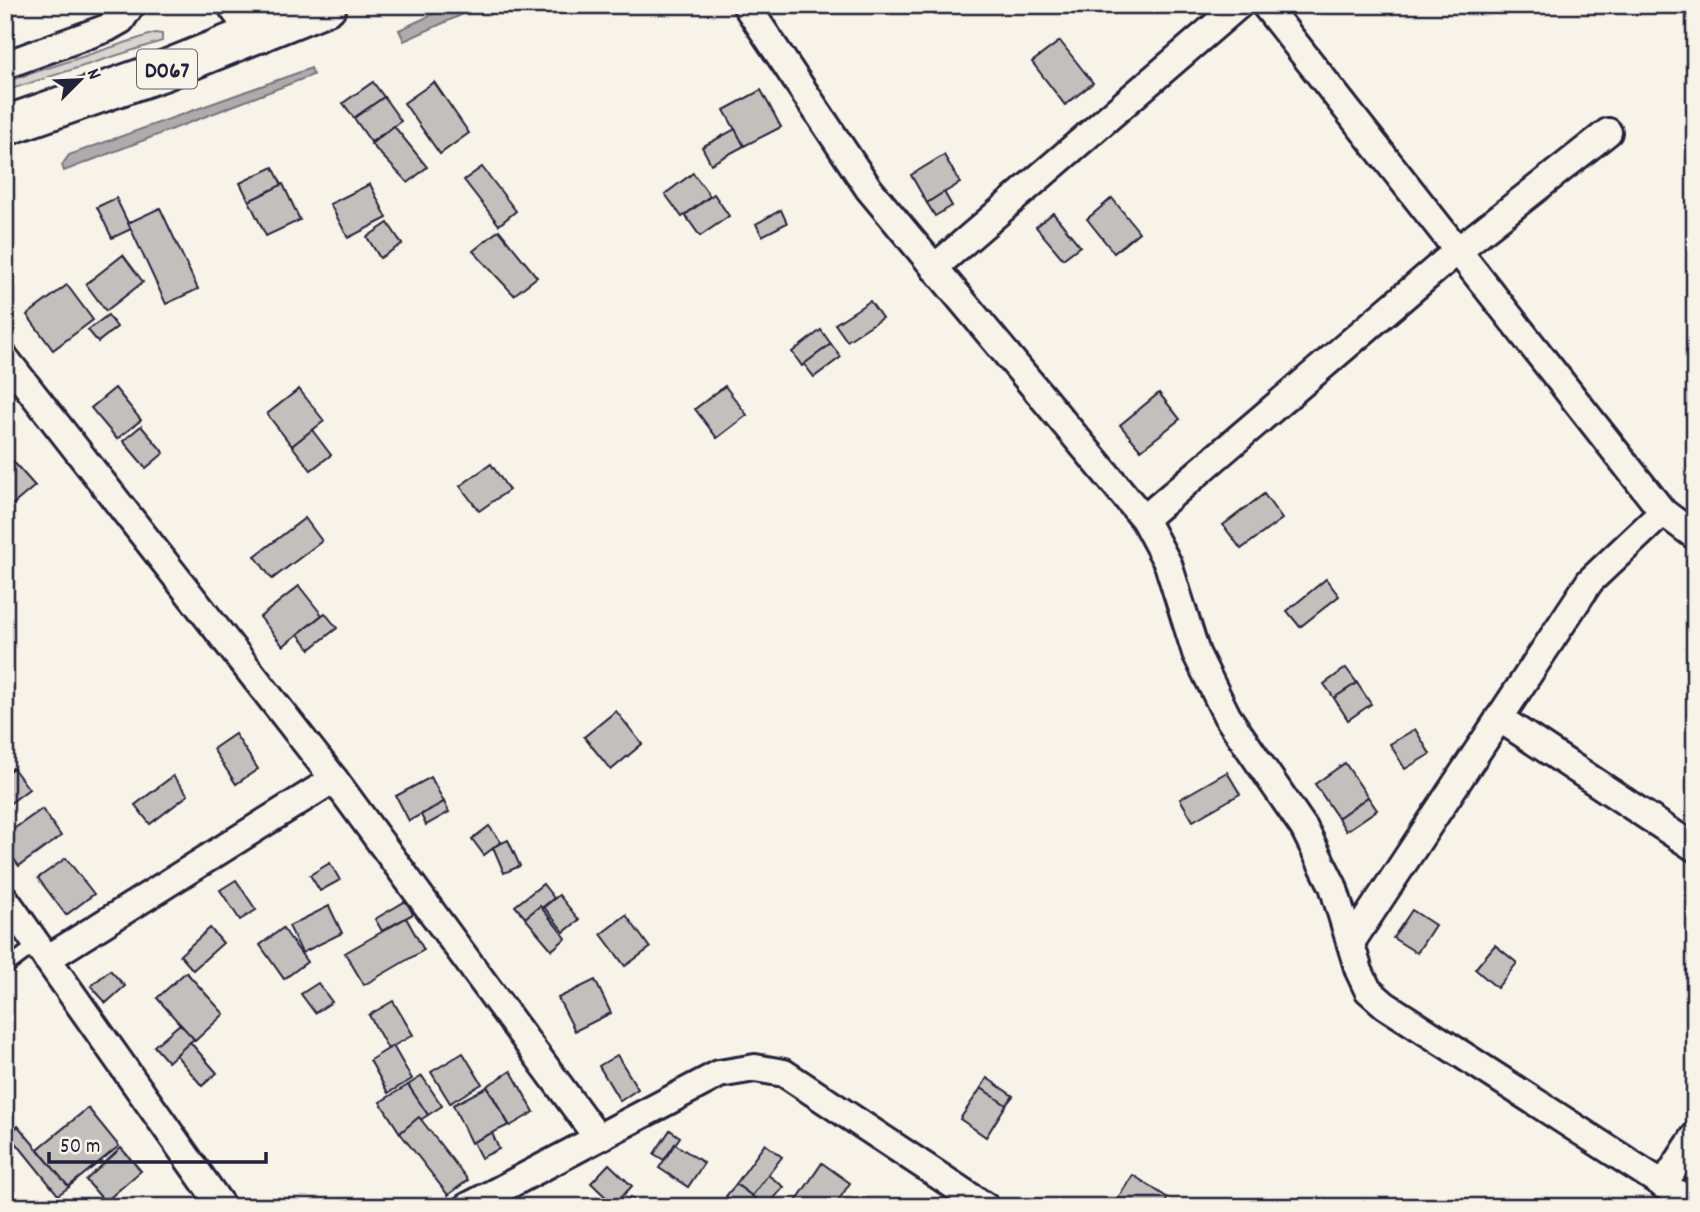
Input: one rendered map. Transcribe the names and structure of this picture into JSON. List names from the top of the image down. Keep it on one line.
{"streets":{"main road":["D067"]},"scale_bar":"50 m","north":"top right"}
